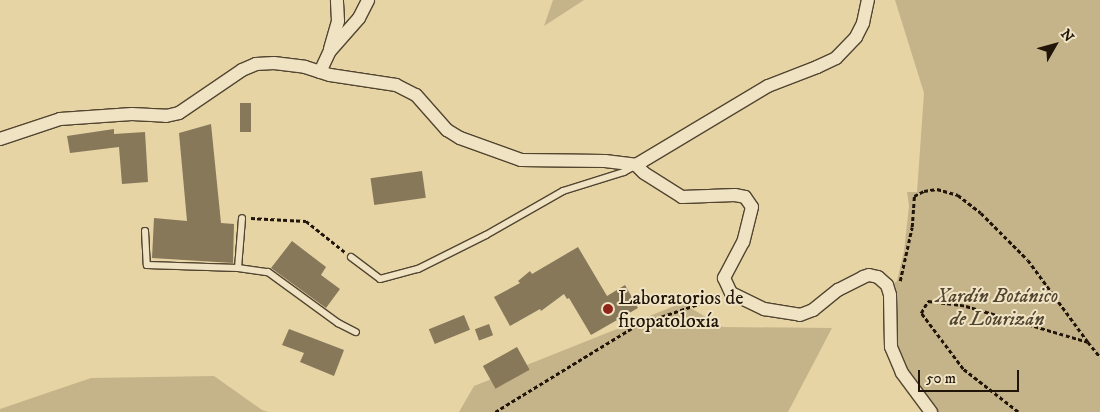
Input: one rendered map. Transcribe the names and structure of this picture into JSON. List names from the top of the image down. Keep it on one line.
{"parks":["Xardín Botánico de Lourizán"],"places":["Laboratorios de fitopatoloxía"],"scale_bar":"50 m","north":"top right"}
